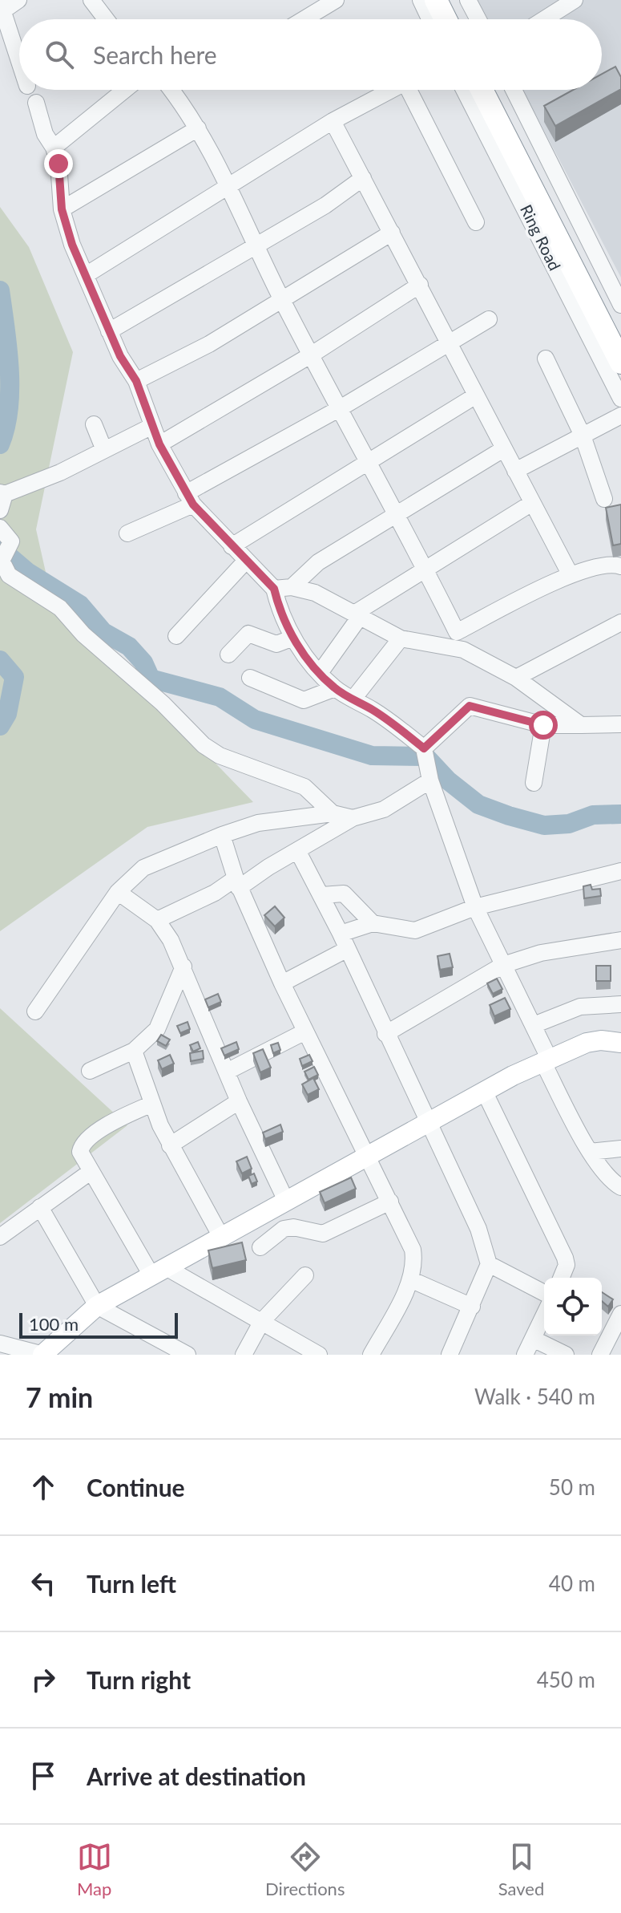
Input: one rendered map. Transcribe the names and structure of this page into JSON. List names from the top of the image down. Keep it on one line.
{"streets":{"highway":["Ring Road"]},"scale_bar":"100 m","page":{"search":"Search here","scale":"100 m","heading":["7 min","Walk · 540 m"],"list":[["Continue","50 m"],["Turn left","40 m"],["Turn right","450 m"],"Arrive at destination"],"nav":["Map","Directions","Saved"]}}
